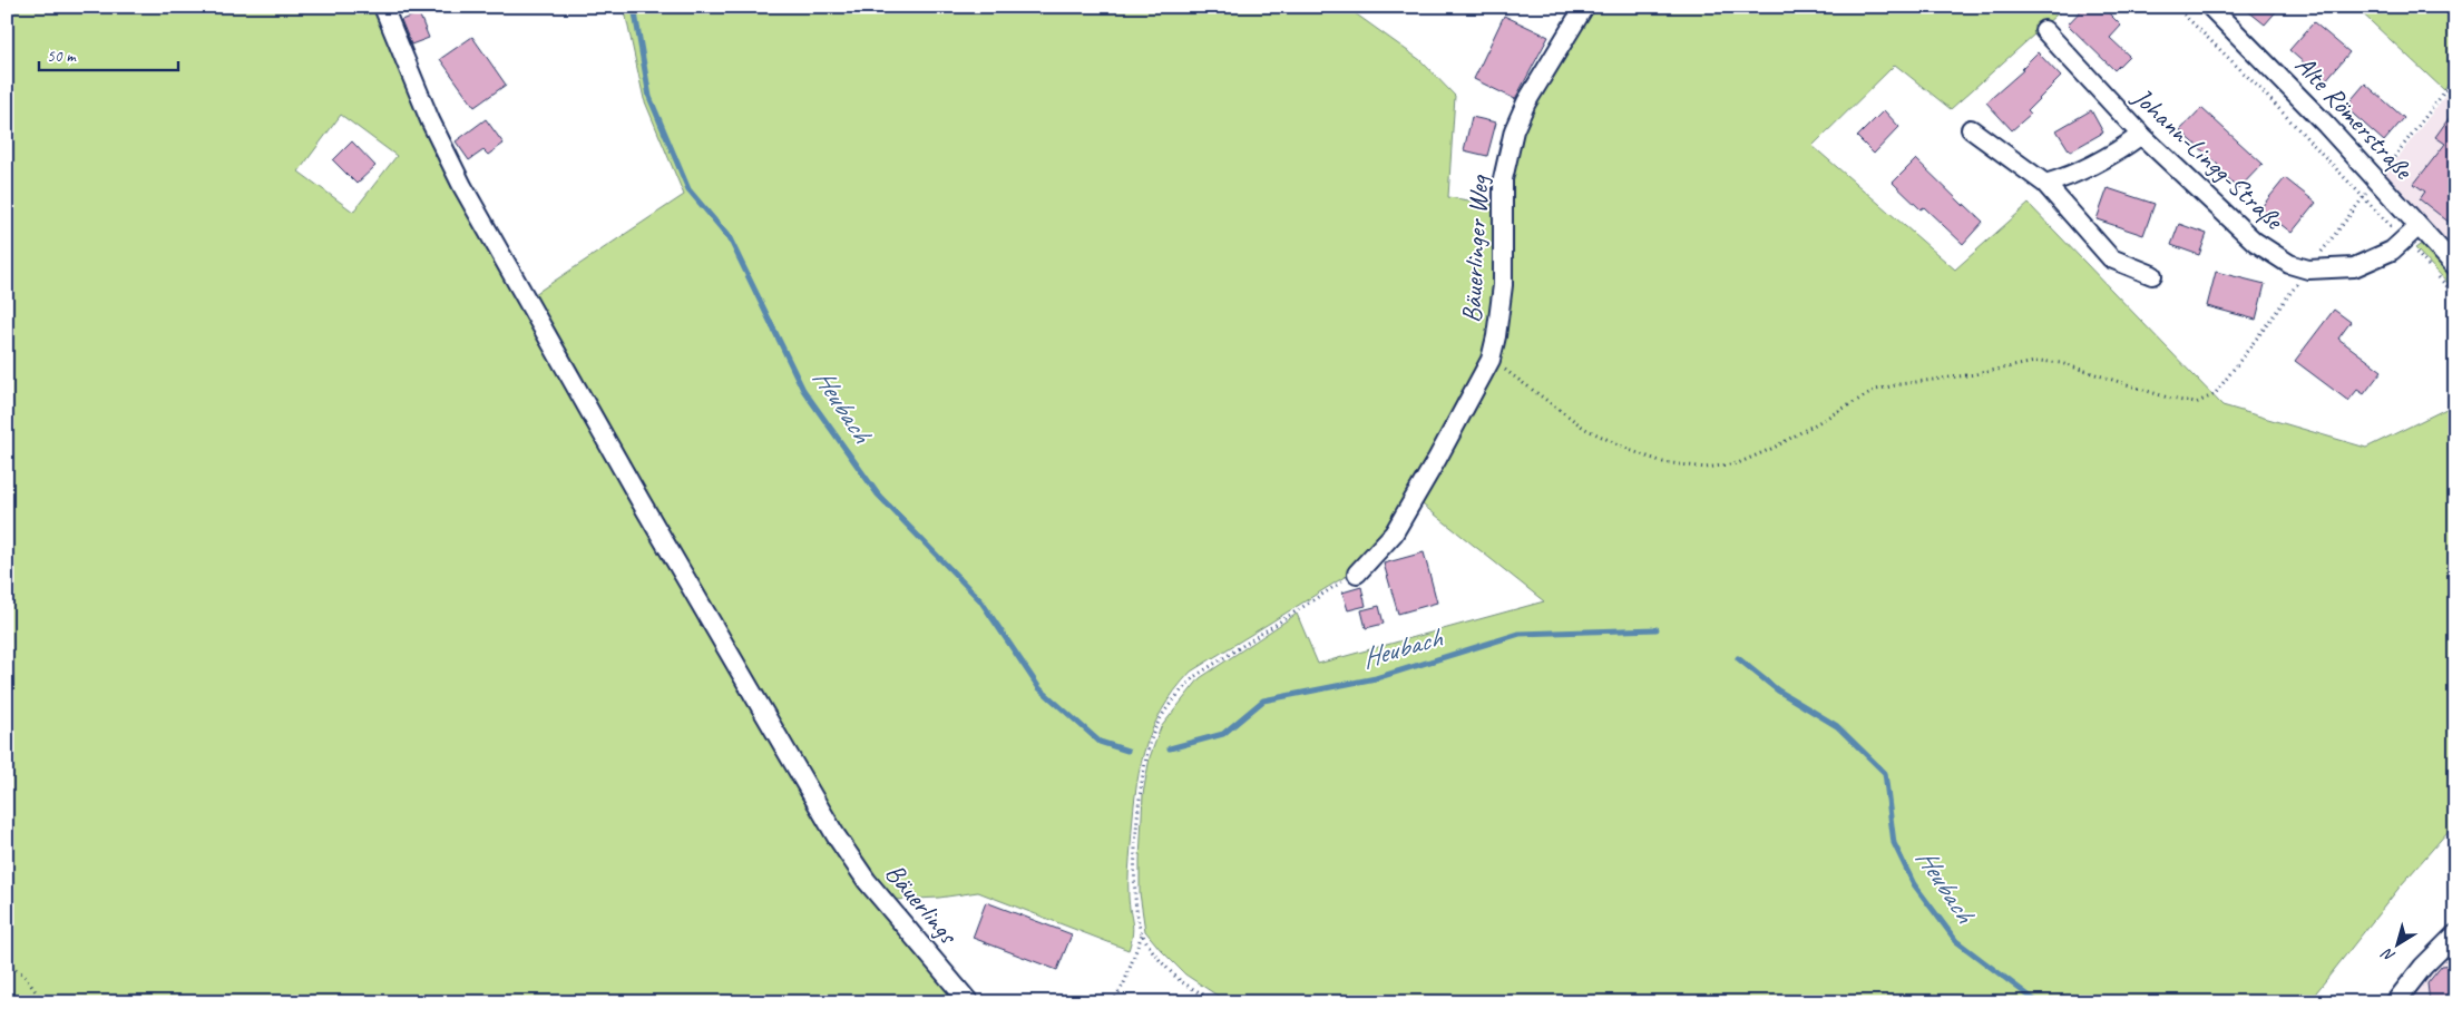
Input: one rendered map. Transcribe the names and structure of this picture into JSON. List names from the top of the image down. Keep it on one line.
{"streets":{"street":["Alte Römerstraße","Johann-Lingg-Straße","Bäuerlinger Weg","Bäuerlings"]},"crossings":[["Alte Römerstraße","Johann-Lingg-Straße"]],"water":["Heubach"],"scale_bar":"50 m","north":"bottom left"}
